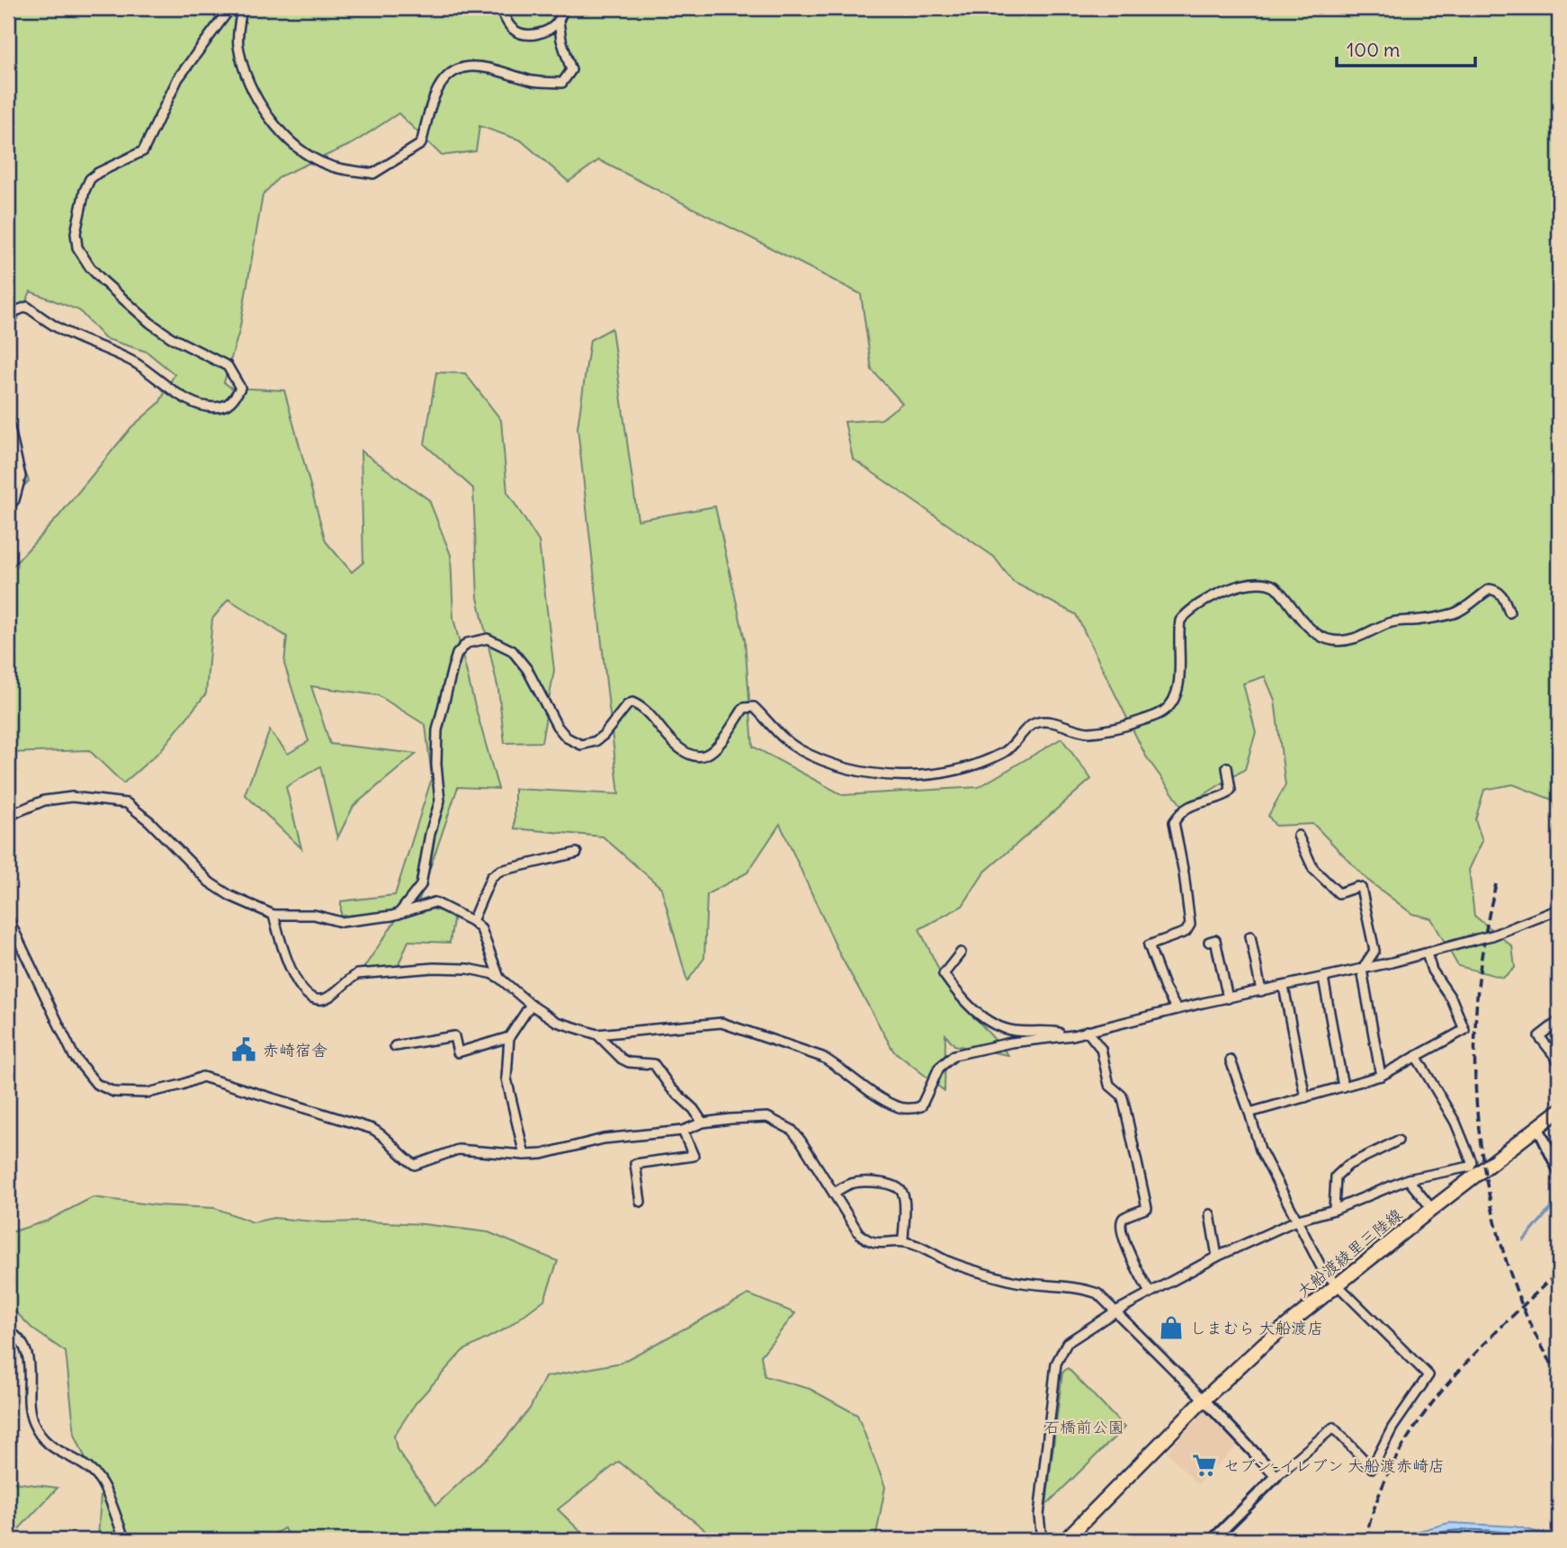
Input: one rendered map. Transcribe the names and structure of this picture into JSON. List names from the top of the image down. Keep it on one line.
{"streets":{"main road":["大船渡綾里三陸線"]},"parks":["石橋前公園"],"places":{"public building":["赤崎宿舎"],"shop":["しまむら 大船渡店"],"supermarket":["セブン-イレブン 大船渡赤崎店"]},"scale_bar":"100 m"}
